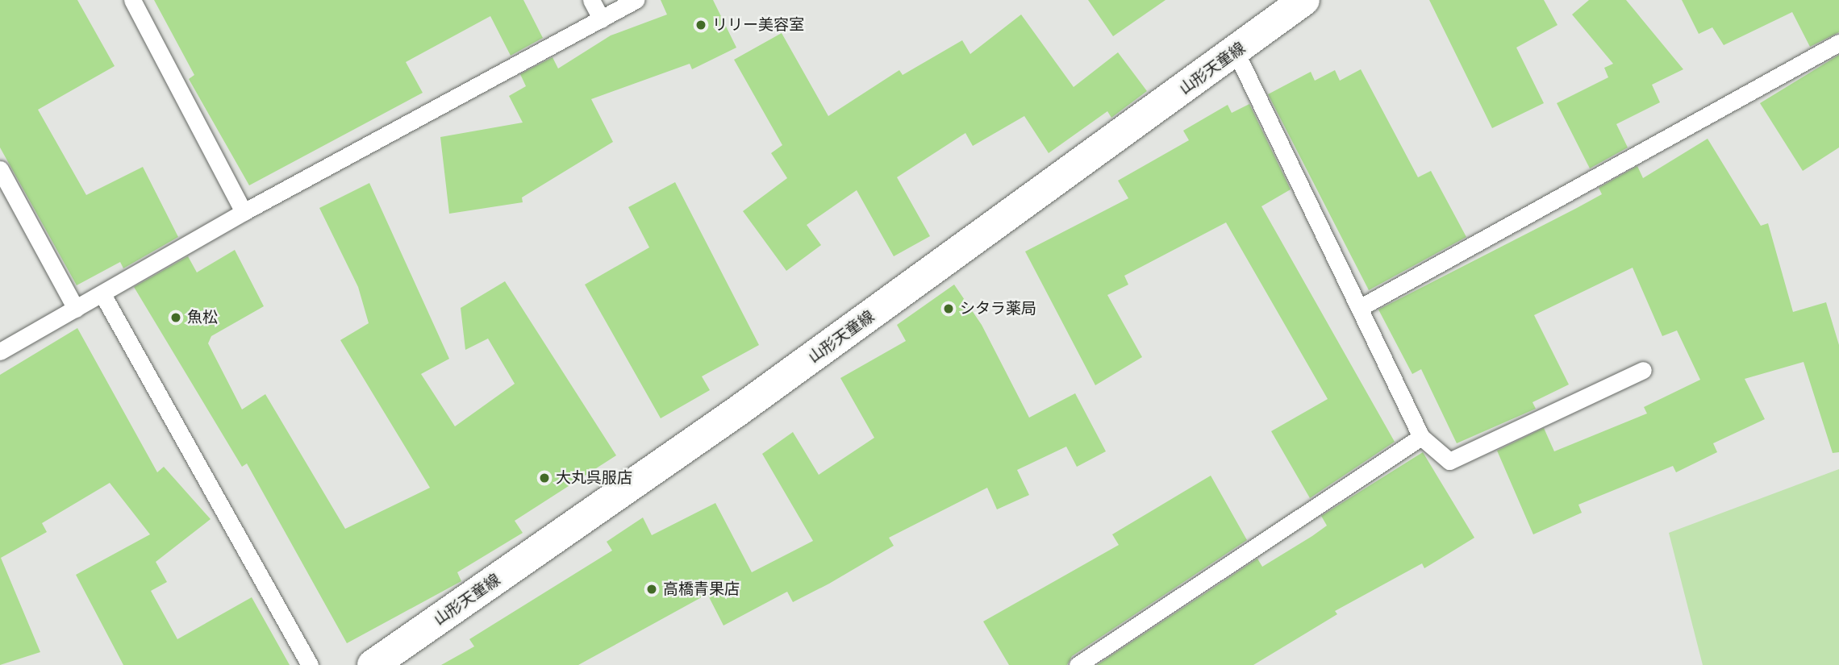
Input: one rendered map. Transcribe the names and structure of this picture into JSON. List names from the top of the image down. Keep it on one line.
{"streets":{"main road":["山形天童線"]},"places":["リリー美容室","シタラ薬局","魚松","大丸呉服店","高橋青果店"]}
